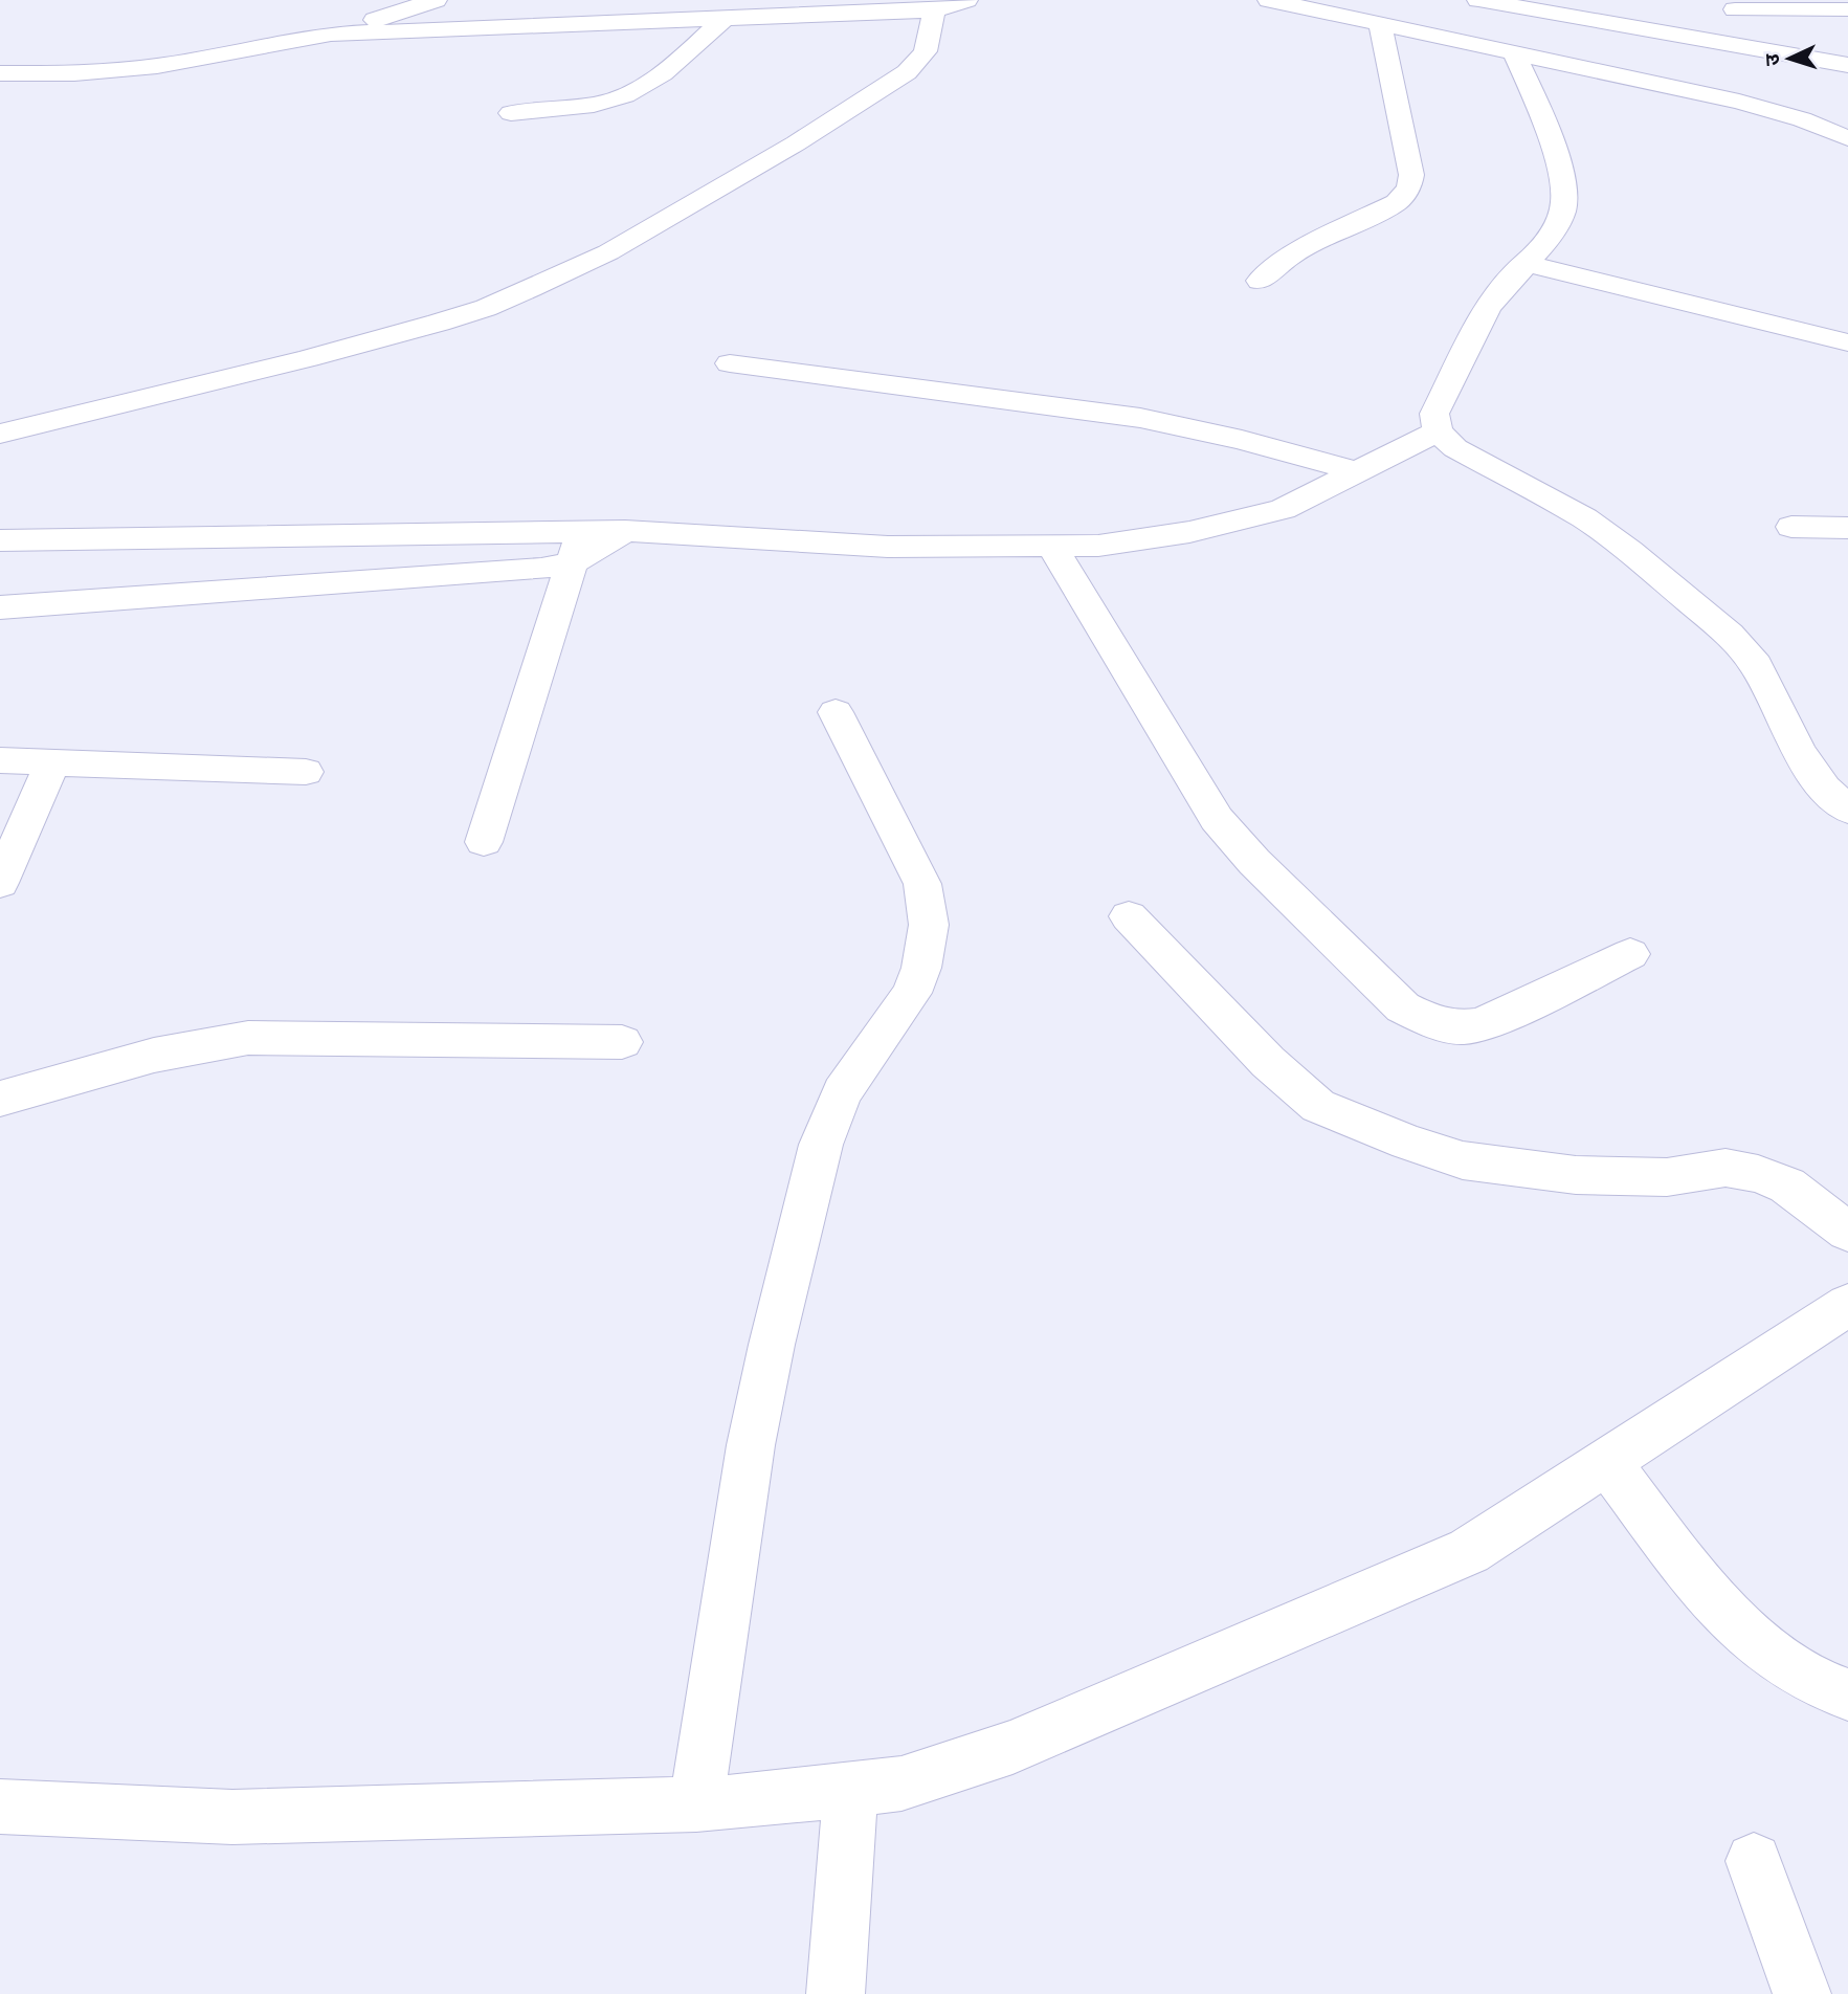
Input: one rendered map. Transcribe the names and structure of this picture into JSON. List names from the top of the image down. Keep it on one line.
{"north":"left"}
